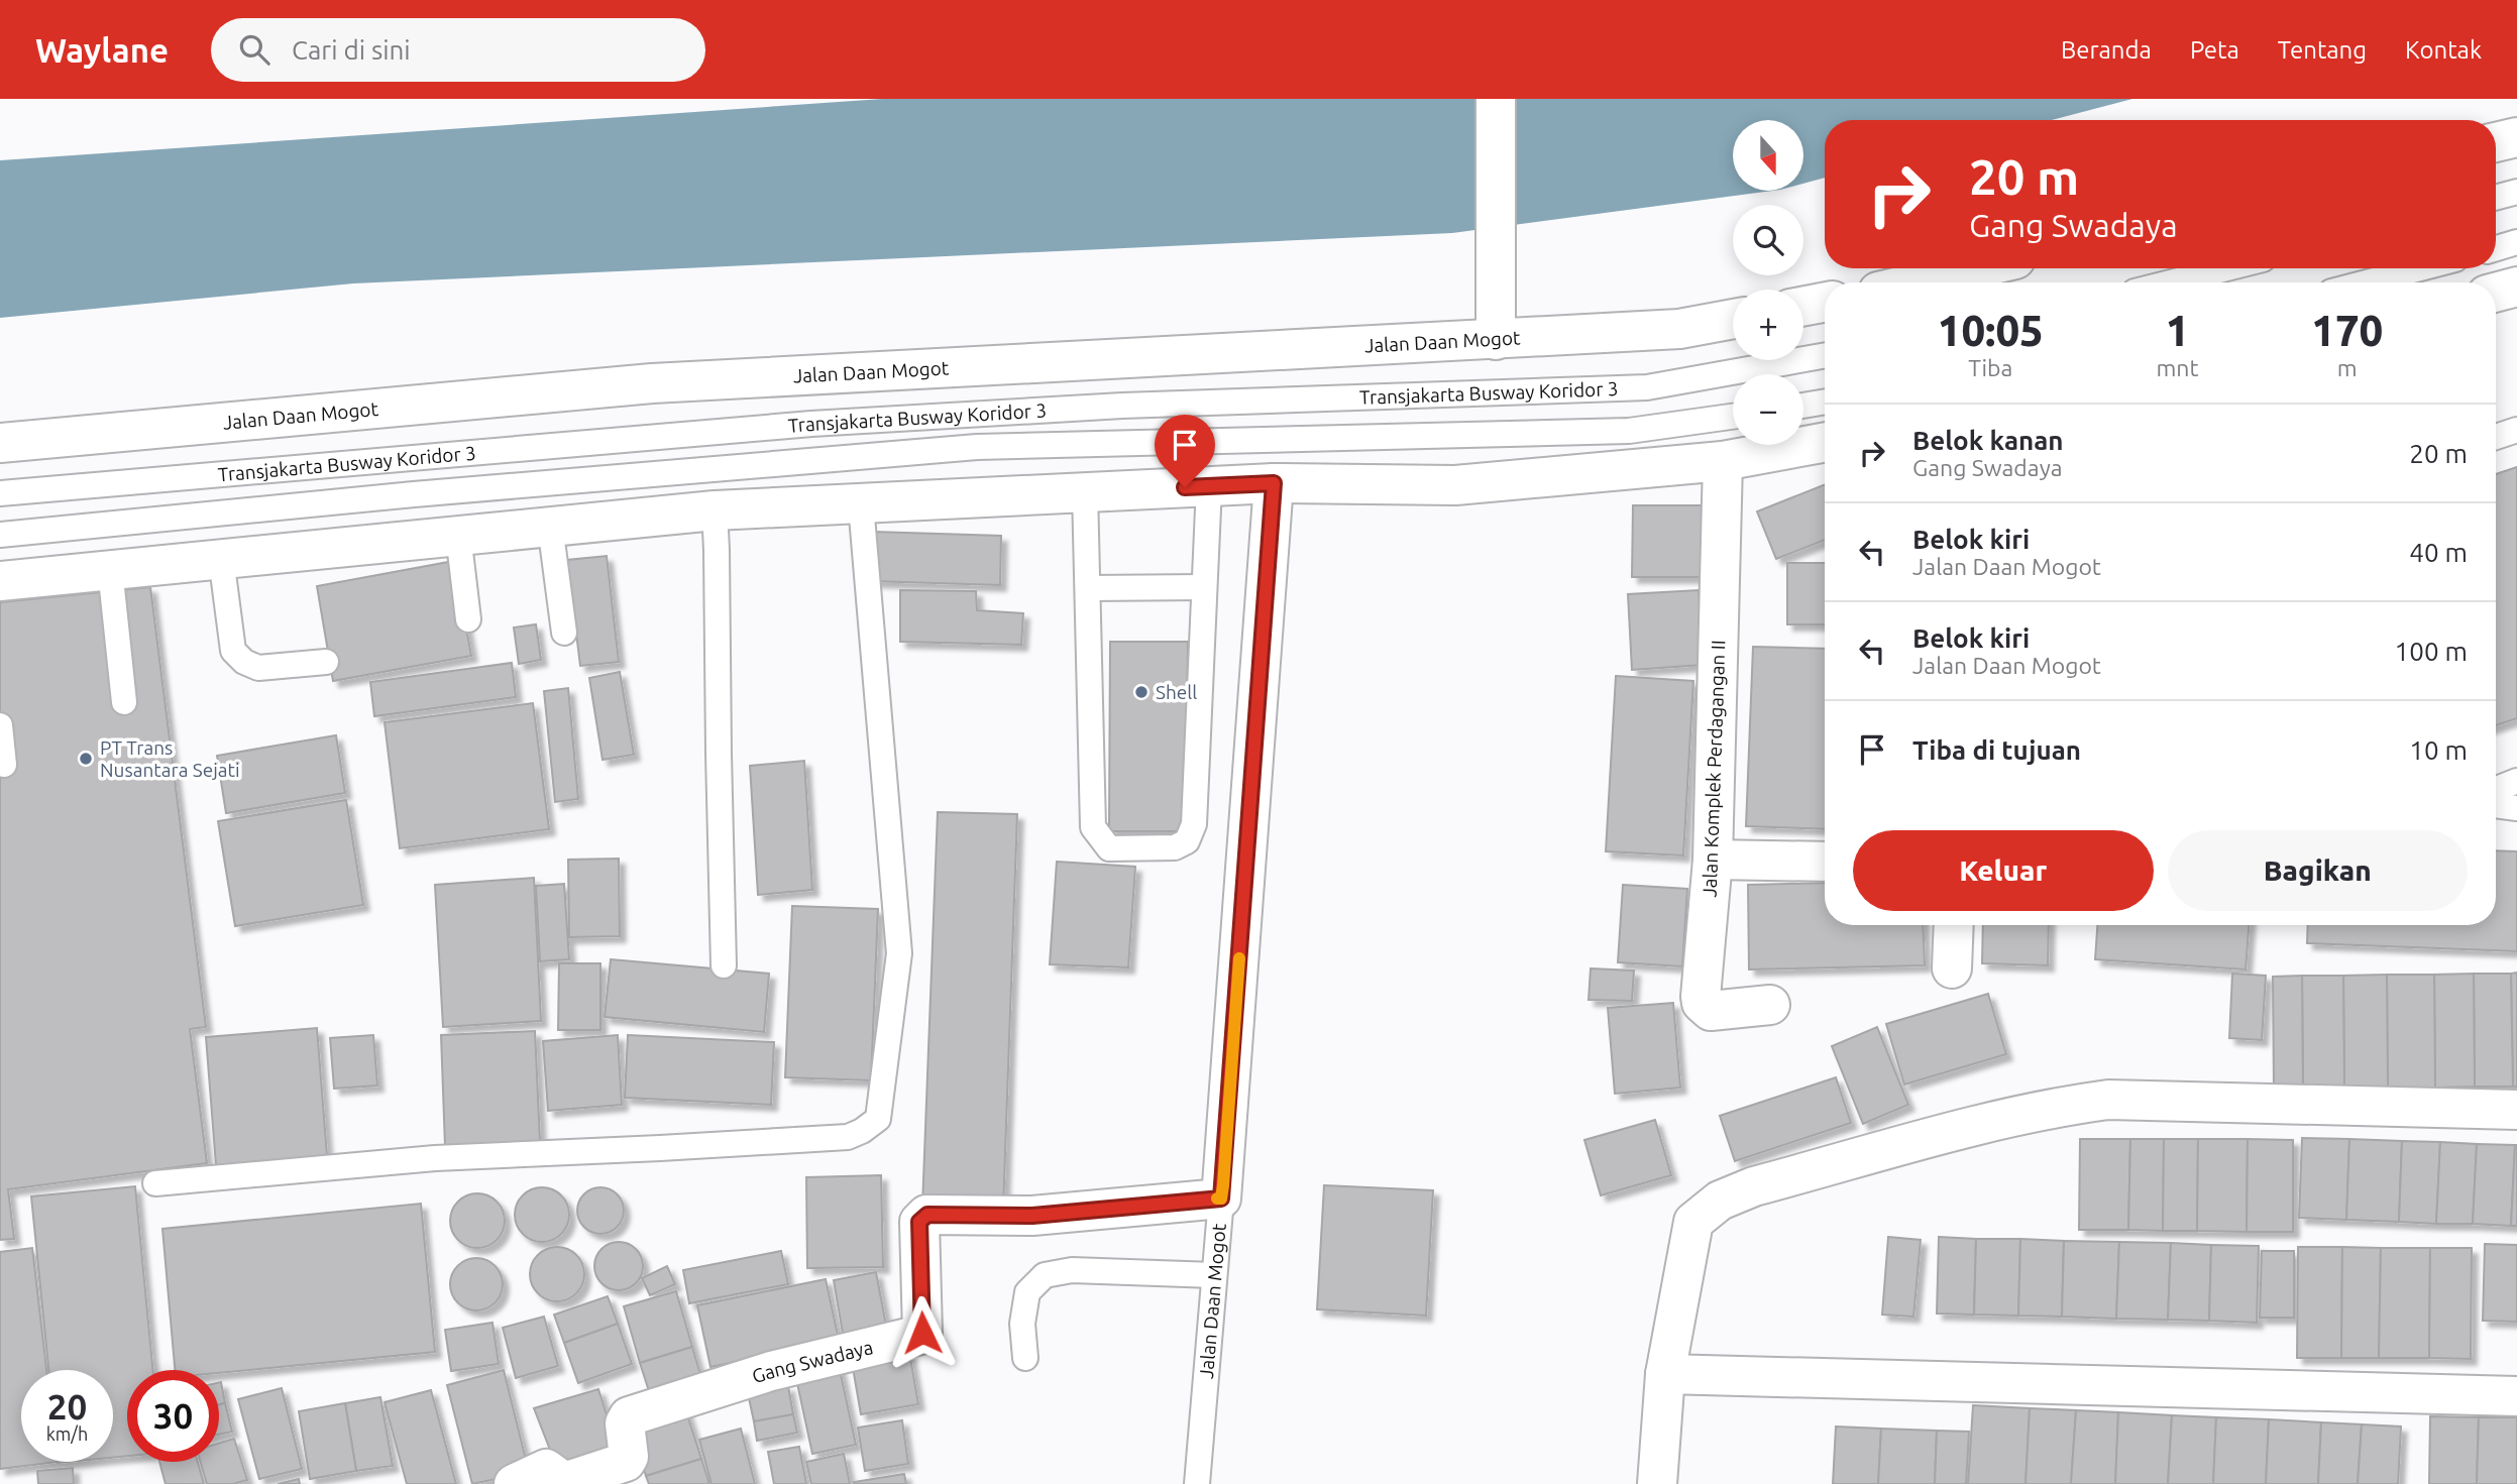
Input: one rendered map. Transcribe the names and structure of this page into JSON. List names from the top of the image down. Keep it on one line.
{"streets":{"main road":["Jalan Daan Mogot","Jalan Komplek Perdagangan II","Gang Swadaya"],"lane":["Transjakarta Busway Koridor 3"]},"crossings":[["Jalan Daan Mogot","Gang Swadaya"]],"places":["Shell","PT Trans Nusantara Sejati"],"north":"bottom","page":{"header":"Waylane","search":"Cari di sini","nav":["Beranda","Peta","Tentang","Kontak"],"map_buttons":["+","−"],"turn":["20 m","Gang Swadaya"],"eta":["10:05","Tiba","1","mnt","170","m"],"list":[{"name":"Belok kanan","note":"Gang Swadaya","value":"20 m"},{"name":"Belok kiri","note":"Jalan Daan Mogot","value":"40 m"},{"name":"Belok kiri","note":"Jalan Daan Mogot","value":"100 m"},{"name":"Tiba di tujuan","value":"10 m"}],"buttons":["Keluar","Bagikan"],"speed":"20 km/h","limit":"30"}}
